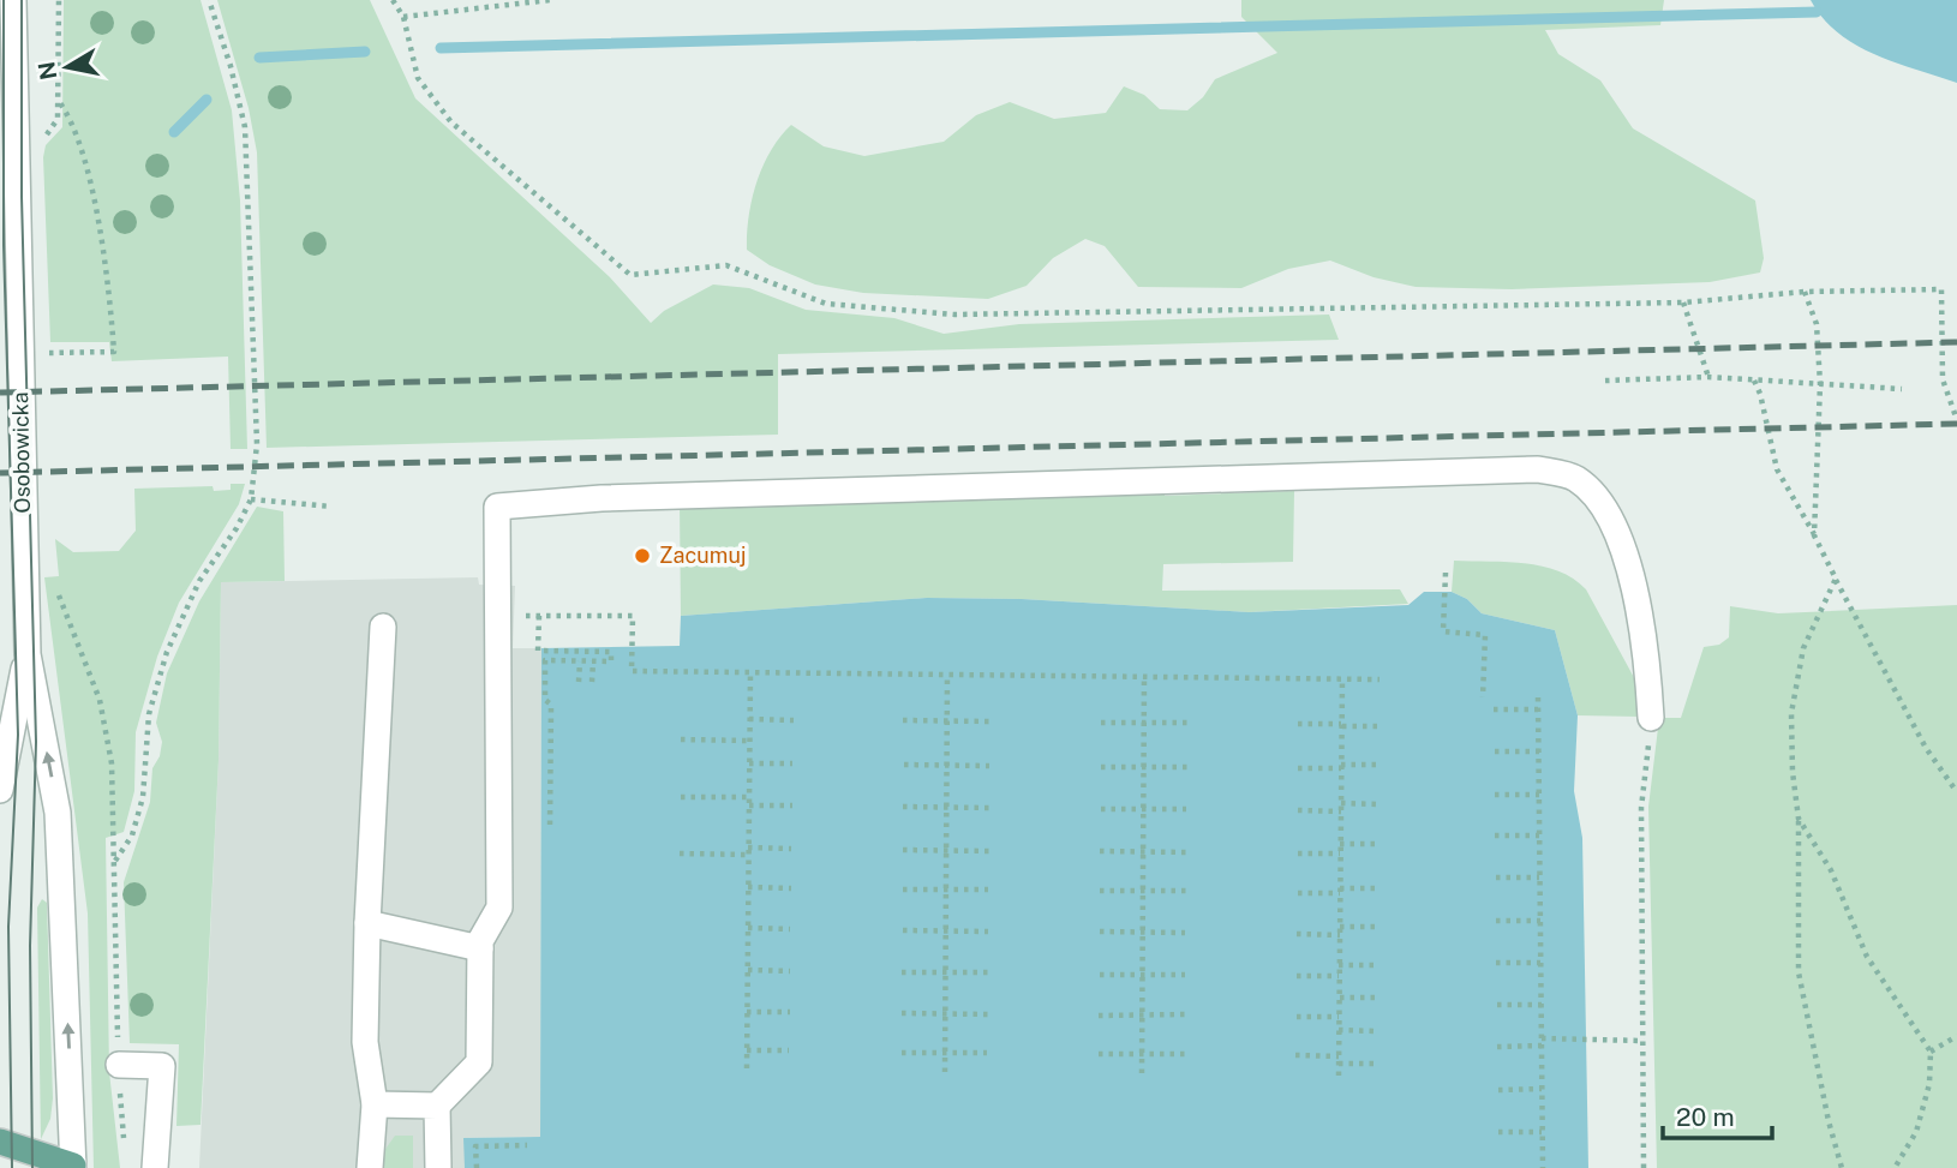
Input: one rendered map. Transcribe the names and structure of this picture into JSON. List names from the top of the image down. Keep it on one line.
{"streets":{"street":["Osobowicka"]},"one_way":["Osobowicka"],"places":["Zacumuj"],"scale_bar":"20 m","north":"left"}
